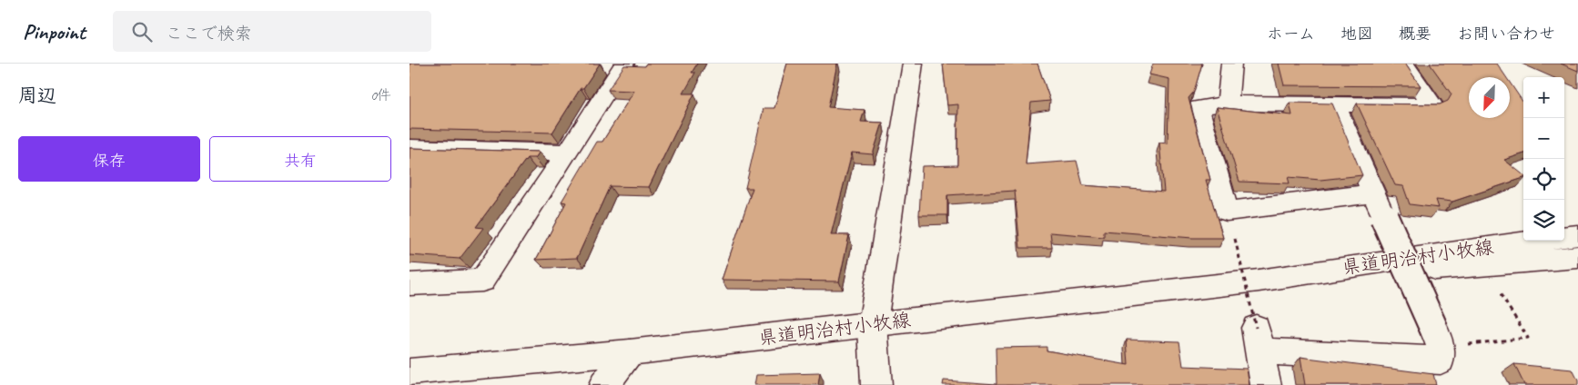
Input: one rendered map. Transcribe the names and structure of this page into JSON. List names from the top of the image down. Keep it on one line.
{"streets":{"street":["県道明治村小牧線"]},"north":"bottom left","page":{"header":"Pinpoint","search":"ここで検索","nav":["ホーム","地図","概要","お問い合わせ"],"heading":["周辺","0件"],"map_buttons":["+","−"],"buttons":["保存","共有"]}}
